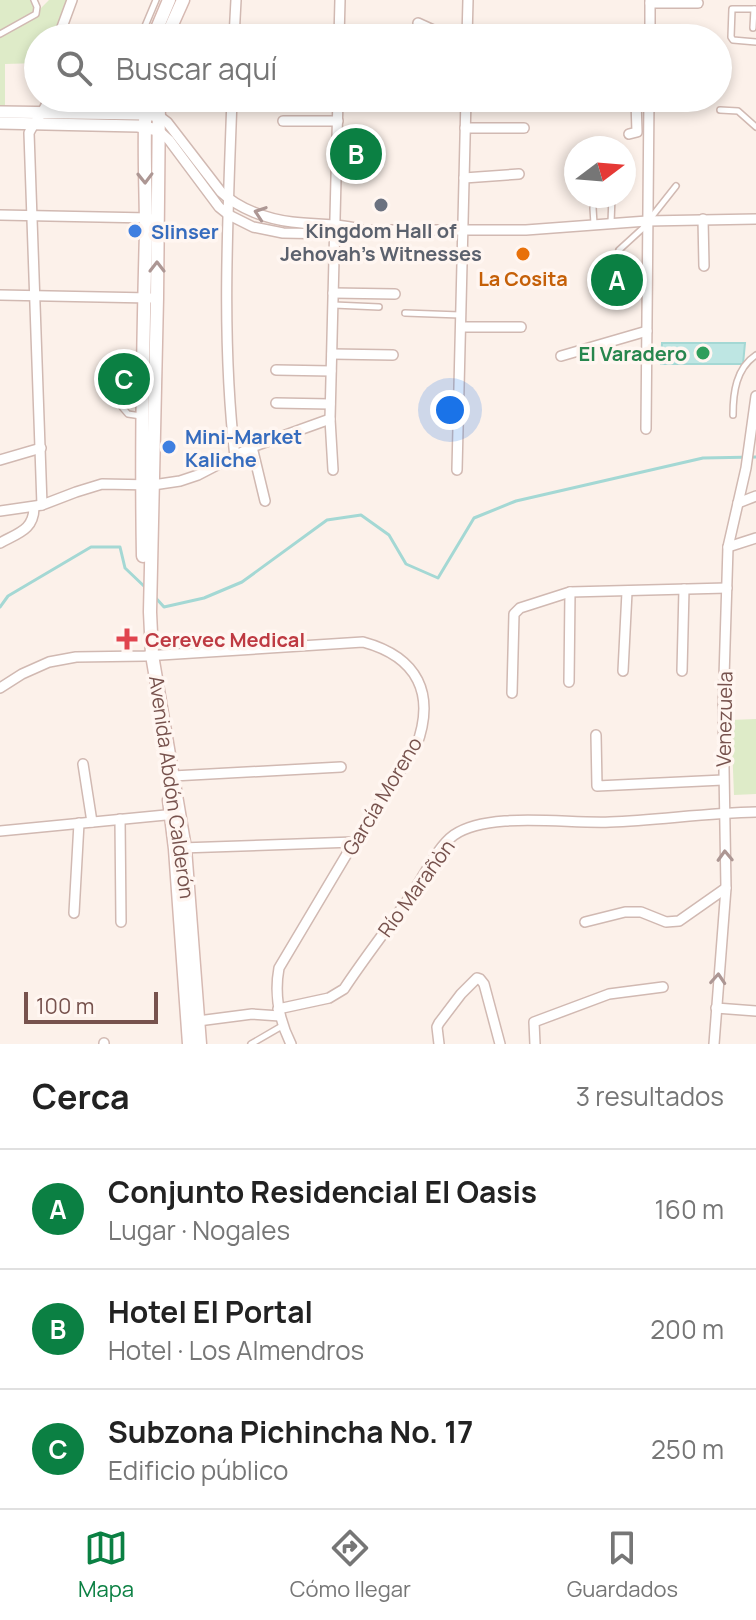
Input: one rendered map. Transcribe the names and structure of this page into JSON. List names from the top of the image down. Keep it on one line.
{"streets":{"main road":["Avenida Abdón Calderón"],"street":["Venezuela","García Moreno","Río Marañòn"]},"crossings":[["Venezuela","Río Marañòn"],["Avenida Abdón Calderón","García Moreno"],["Avenida Abdón Calderón","Río Marañòn"],["García Moreno","Río Marañòn"]],"places":{"other":["Kingdom Hall of Jehovah's Witnesses","Slinser","La Cosita","El Varadero","Mini-Market Kaliche"],"health":["Cerevec Medical"]},"scale_bar":"100 m","north":"right","page":{"search":"Buscar aquí","pins":["B","A","C"],"scale":"100 m","heading":["Cerca","3 resultados"],"list":[{"mark":"A","name":"Conjunto Residencial El Oasis","note":"Lugar · Nogales","value":"160 m"},{"mark":"B","name":"Hotel El Portal","note":"Hotel · Los Almendros","value":"200 m"},{"mark":"C","name":"Subzona Pichincha No. 17","note":"Edificio público","value":"250 m"}],"nav":["Mapa","Cómo llegar","Guardados"]}}
